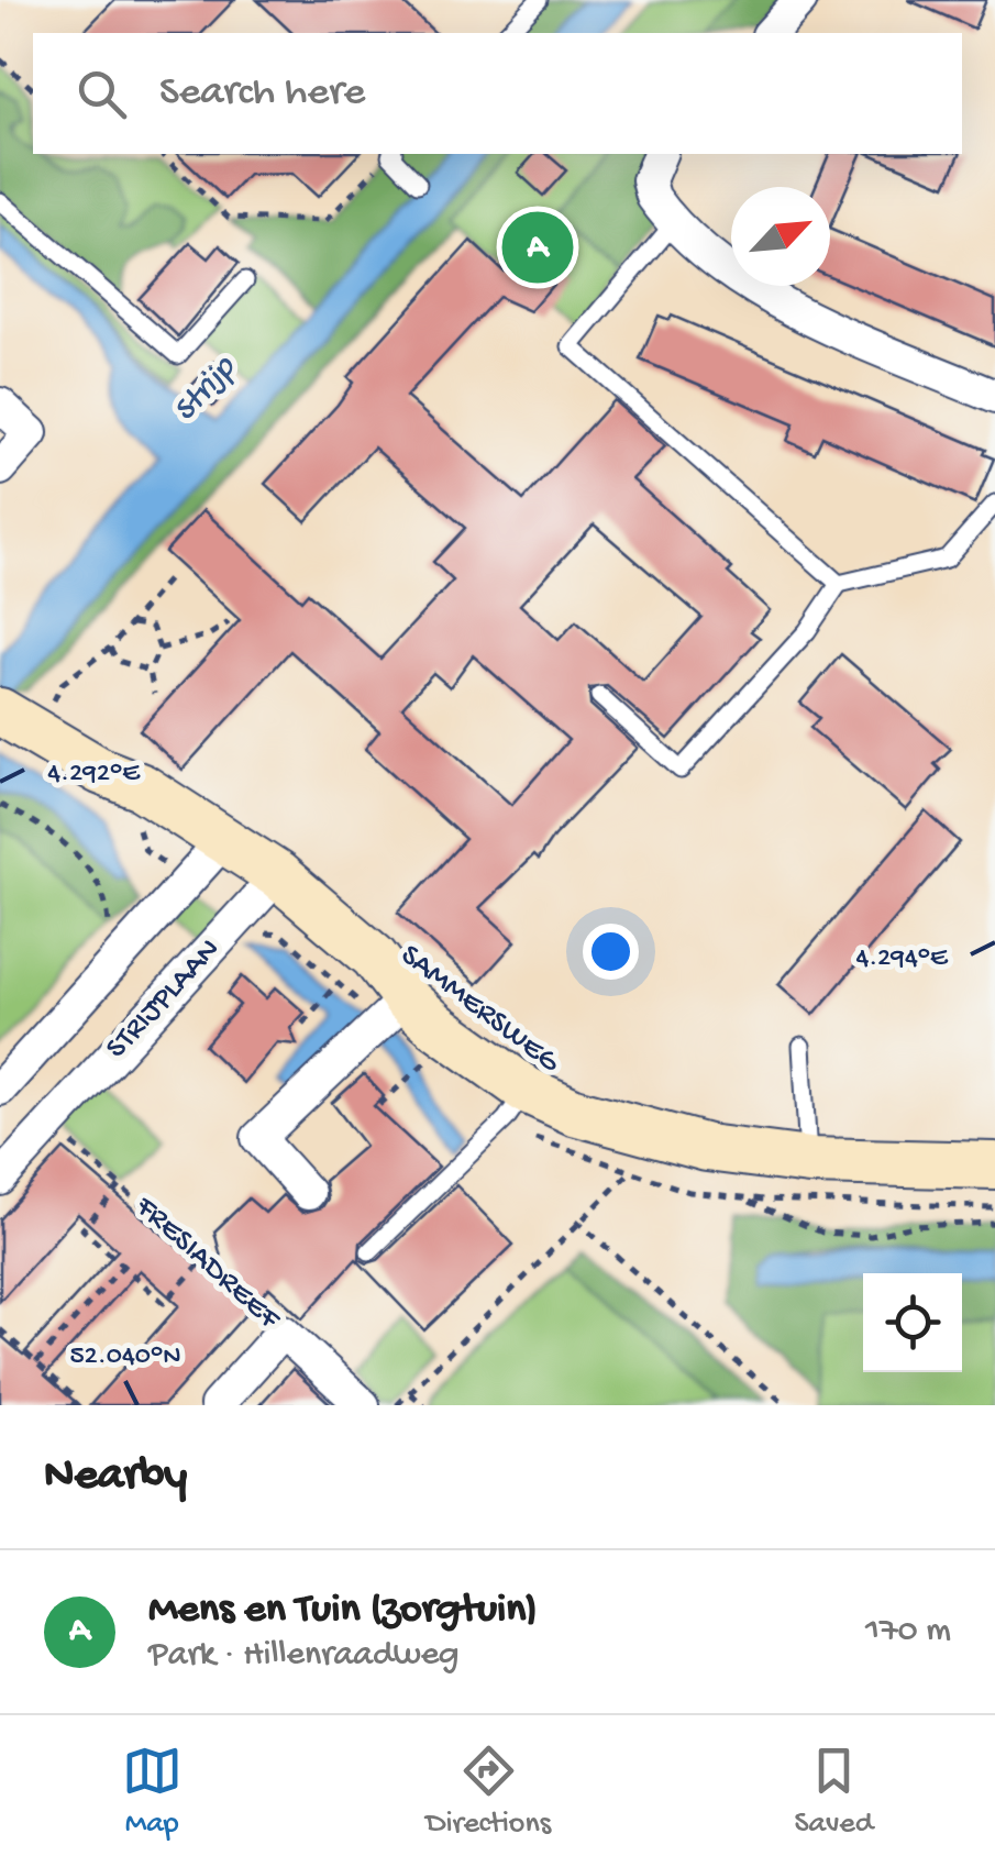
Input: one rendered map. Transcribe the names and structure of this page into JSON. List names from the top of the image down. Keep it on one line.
{"streets":{"street":["STRIJPLAAN","SAMMERSWEG","FRESIADREEF"]},"crossings":[["STRIJPLAAN","SAMMERSWEG"],["STRIJPLAAN","FRESIADREEF"]],"water":["Strijp"],"north":"top right","page":{"search":"Search here","pins":"A","heading":"Nearby","list":[{"mark":"A","name":"Mens en Tuin (zorgtuin)","note":"Park · Hillenraadweg","value":"170 m"}],"nav":["Map","Directions","Saved"]},"coordinates":["4.292°E","4.294°E","52.040°N"]}
